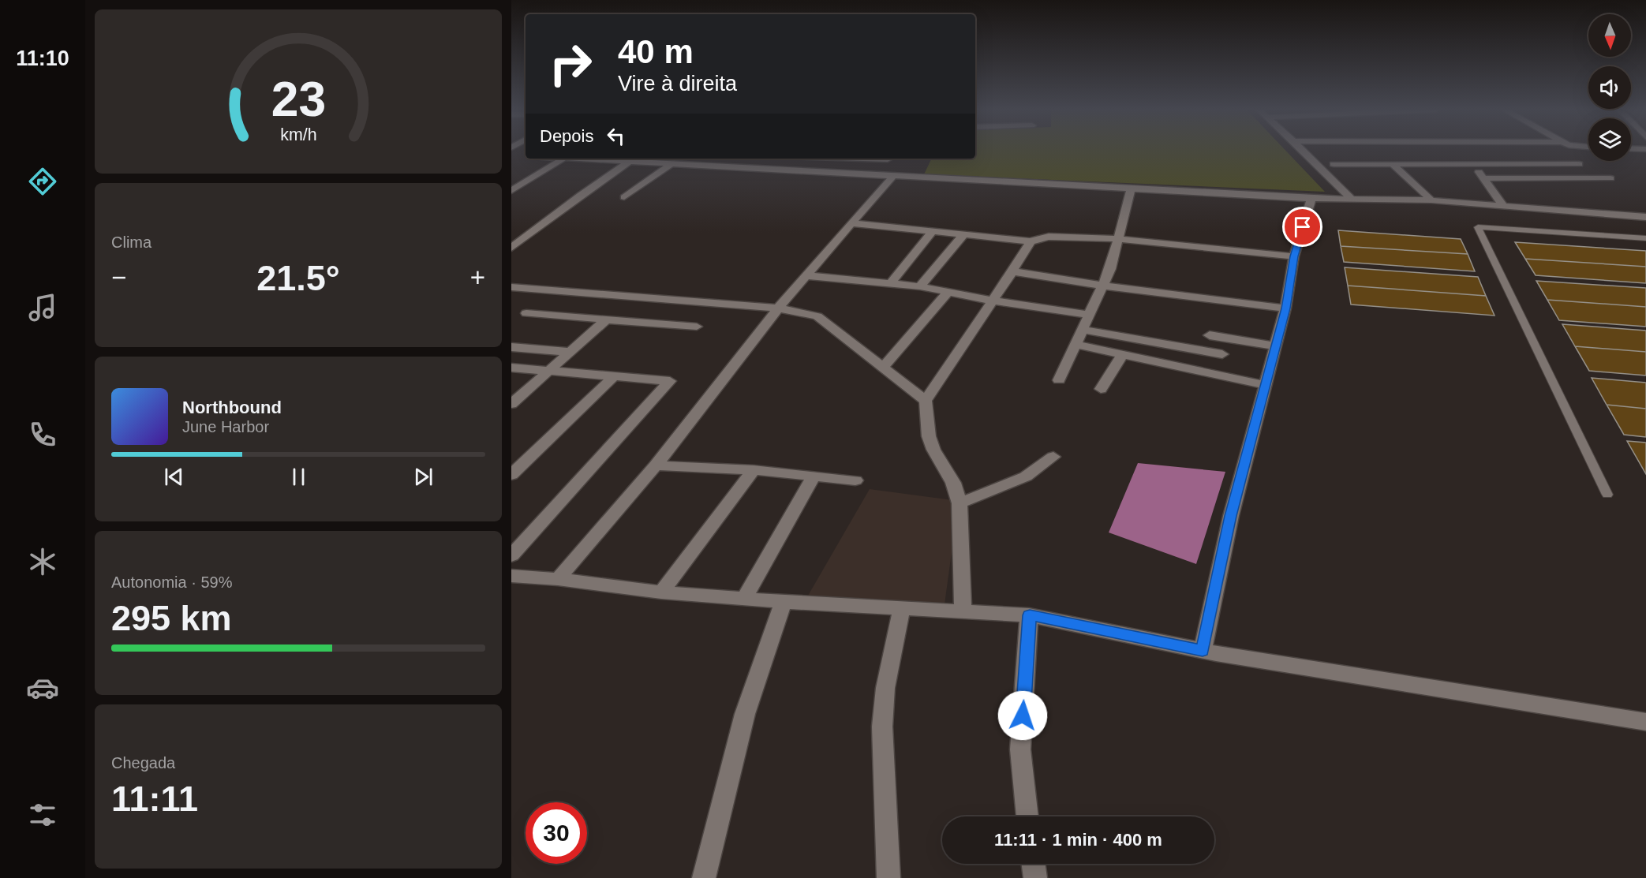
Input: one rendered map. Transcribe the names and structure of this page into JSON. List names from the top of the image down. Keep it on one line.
{"north":"bottom","page":{"tabs":"11:10","turn":["40 m","Vire à direita"],"then":"Depois","tile":["Clima",["Autonomia · 59%","295 km"],["Chegada","11:11"]],"heat":["−","21.5°","+"],"song":["Northbound","June Harbor"],"limit":"30","trip":"11:11 · 1 min · 400 m","gauge":["23","km/h"]}}
